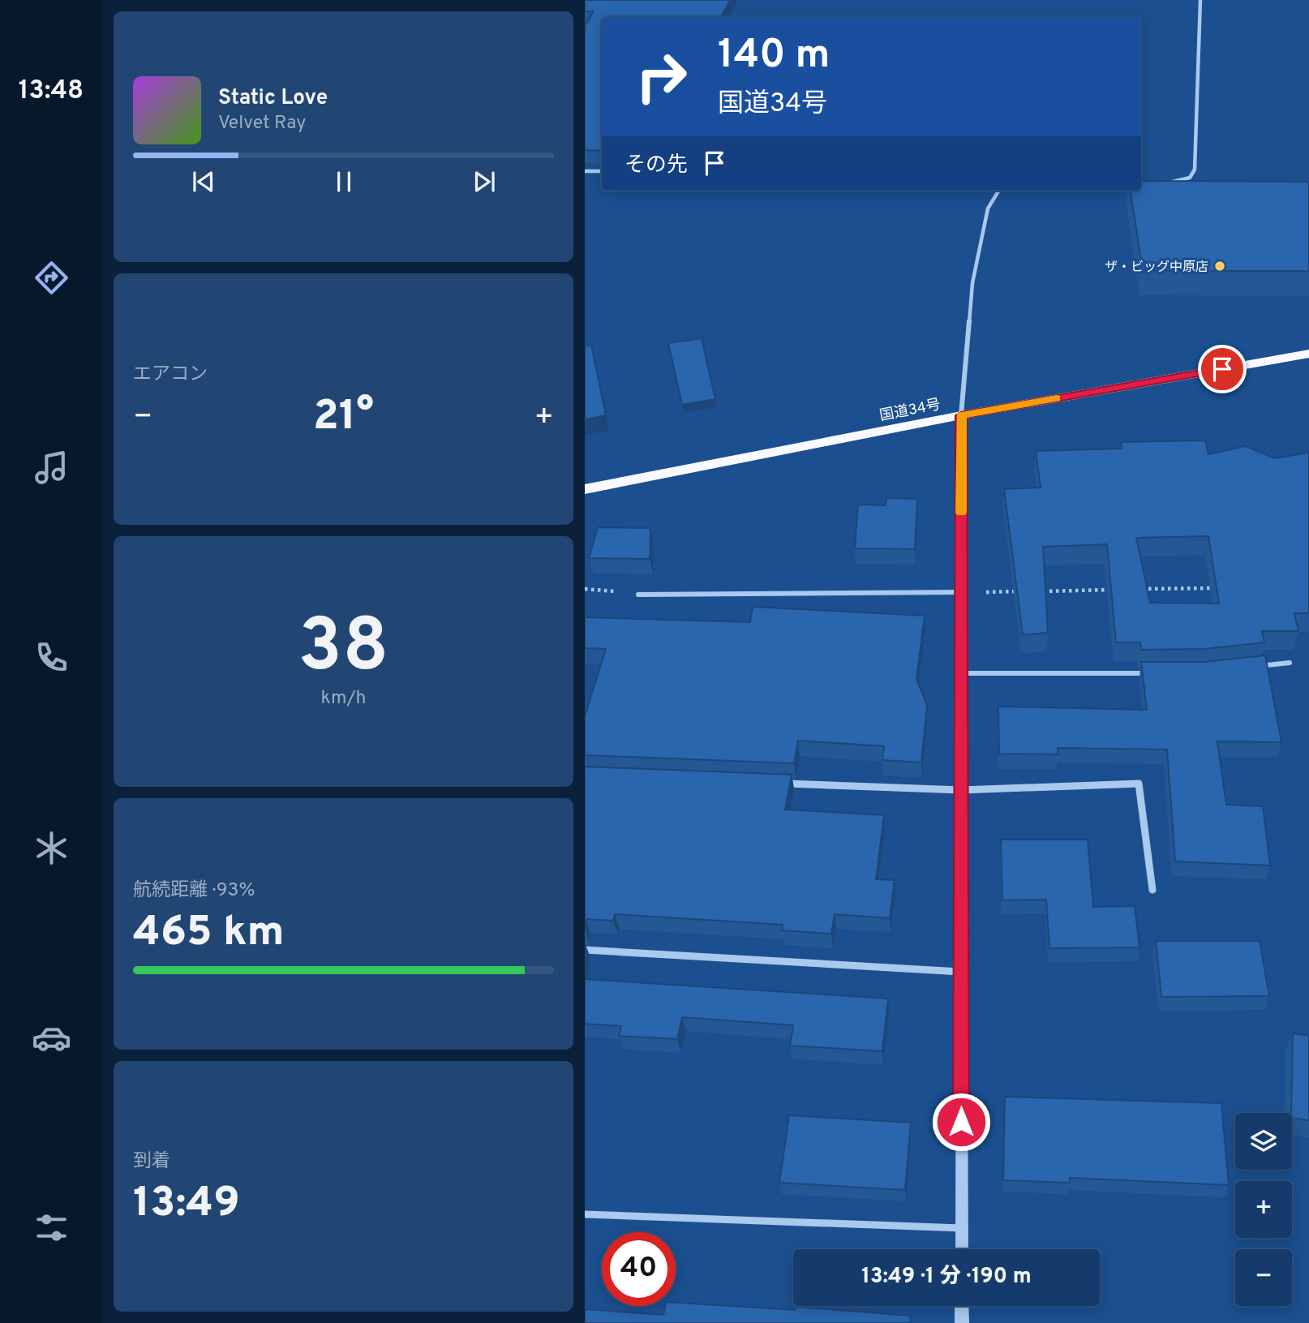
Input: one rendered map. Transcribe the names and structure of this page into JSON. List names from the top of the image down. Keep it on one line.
{"streets":{"highway":["国道34号"]},"places":["ザ・ビッグ中原店"],"page":{"tabs":"13:48","turn":["140 m","国道34号"],"song":["Static Love","Velvet Ray"],"then":"その先","tile":["エアコン",["38","km/h"],["航続距離 · 93%","465 km"],["到着","13:49"]],"heat":["−","21°","+"],"map_buttons":["+","−"],"limit":"40","trip":"13:49 · 1 分 · 190 m"}}
